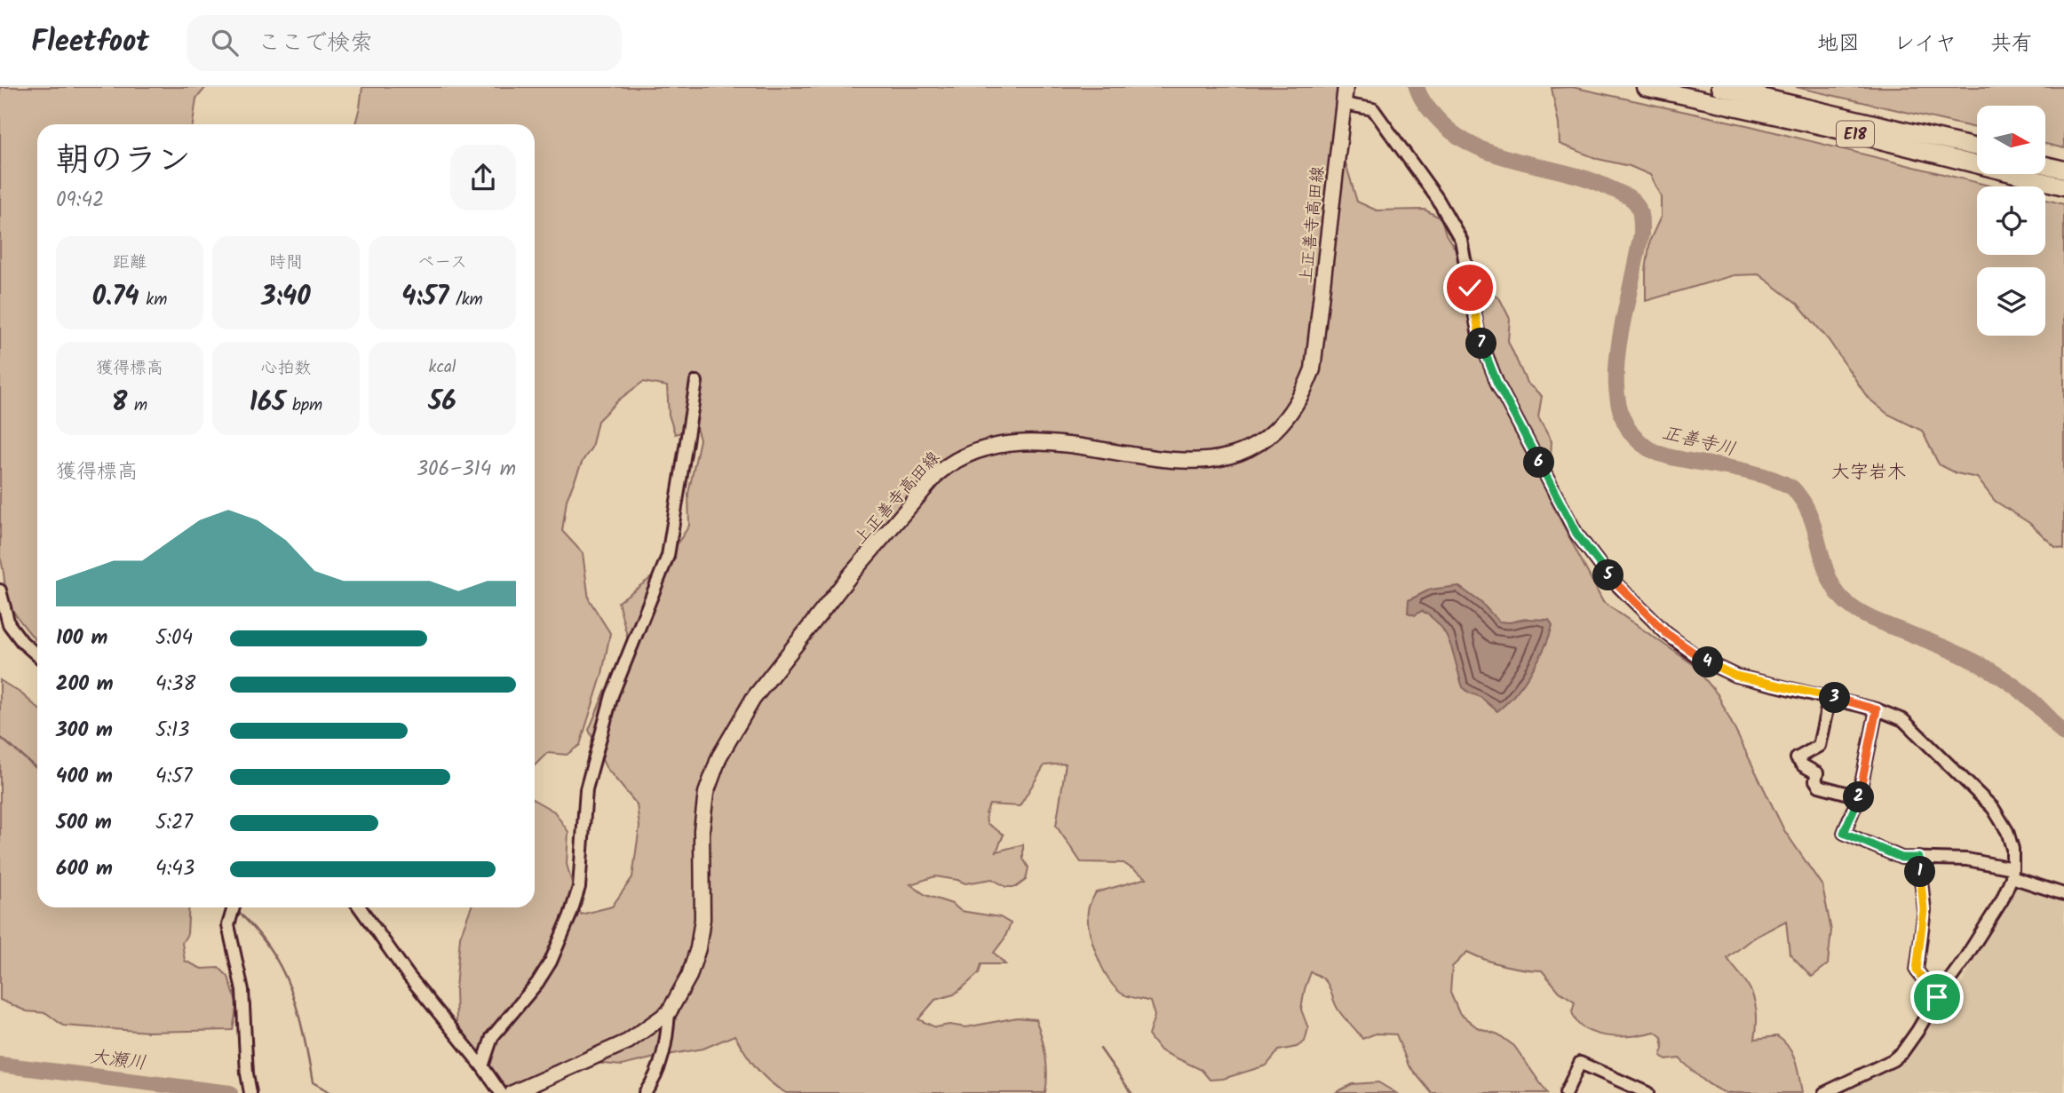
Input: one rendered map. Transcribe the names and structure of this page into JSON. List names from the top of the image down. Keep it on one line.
{"streets":{"highway":["E18"],"main road":["上正善寺高田線"]},"districts":["大字岩木"],"water":["正善寺川","大瀬川"],"north":"right","page":{"header":"Fleetfoot","search":"ここで検索","nav":["地図","レイヤ","共有"],"heading":["朝のラン","09:42"],"stats":[["距離","0.74 km"],["時間","3:40"],["ペース","4:57 /km"],["獲得標高","8 m"],["心拍数","165 bpm"],["kcal","56"]],"pins":["7","6","5","4","3","2","1"],"chart":["獲得標高","306–314 m"],"list":[{"name":"100 m","note":"5:04"},{"name":"200 m","note":"4:38"},{"name":"300 m","note":"5:13"},{"name":"400 m","note":"4:57"},{"name":"500 m","note":"5:27"},{"name":"600 m","note":"4:43"}]}}
